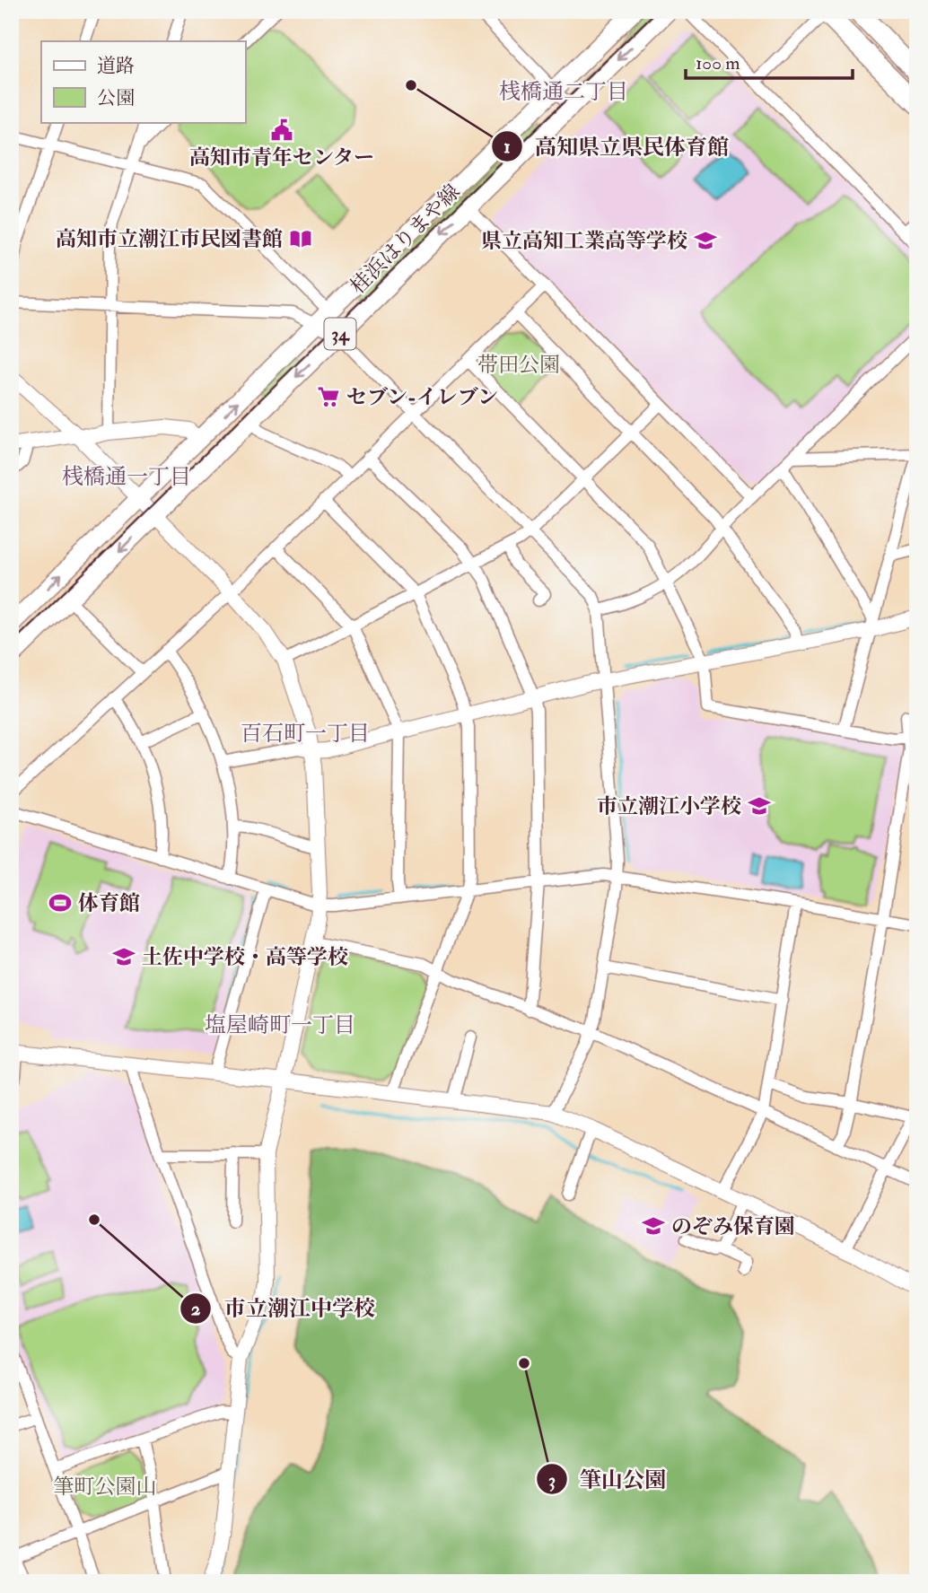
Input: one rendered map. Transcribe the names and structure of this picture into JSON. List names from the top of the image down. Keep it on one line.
{"streets":{"main road":["桂浜はりまや線","34"]},"districts":["桟橋通二丁目","桟橋通一丁目","百石町一丁目","塩屋崎町一丁目"],"parks":["帯田公園","筆町公園山"],"places":{"other":["高知県立県民体育館","市立潮江中学校","筆山公園"],"public building":["高知市青年センター"],"library":["高知市立潮江市民図書館"],"school or university":["県立高知工業高等学校","市立潮江小学校","土佐中学校・高等学校","のぞみ保育園"],"supermarket":["セブン-イレブン"],"sports":["体育館"]},"legend":["道路","公園"],"scale_bar":"100 m"}
